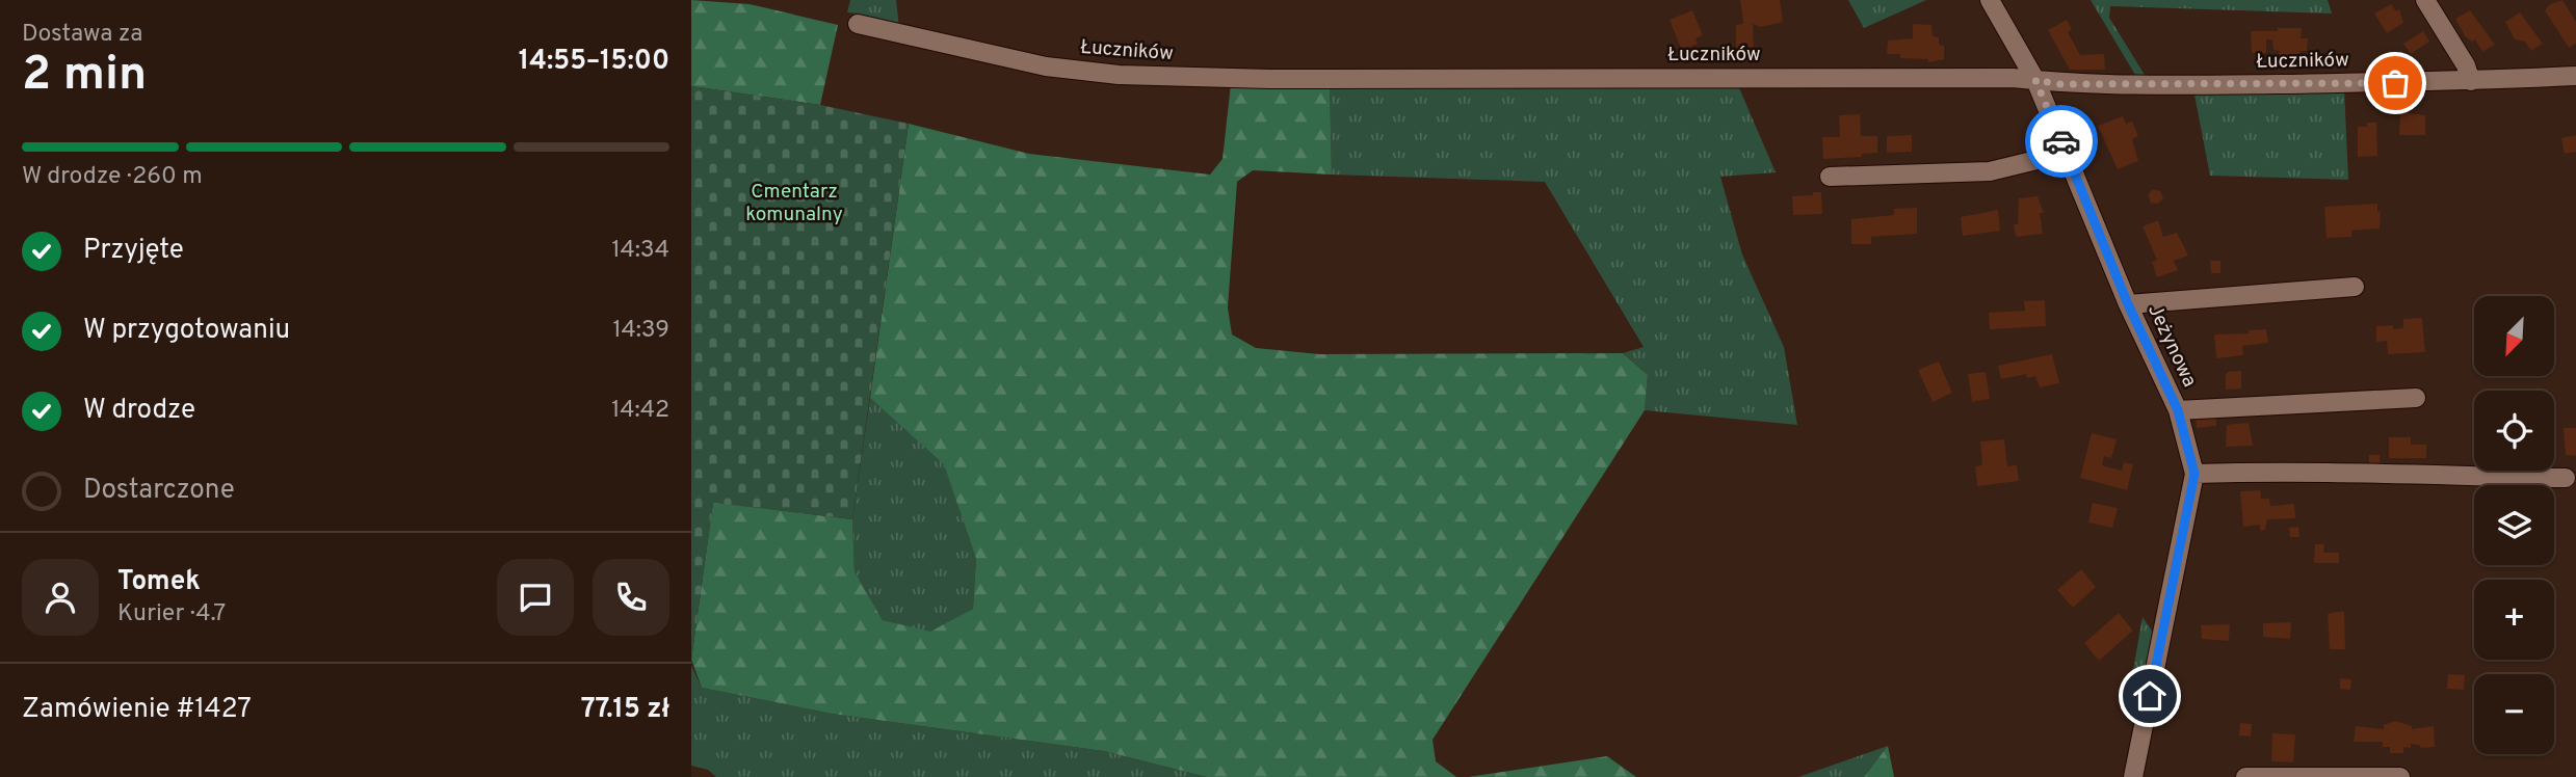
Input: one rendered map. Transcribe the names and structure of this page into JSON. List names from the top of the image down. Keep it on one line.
{"streets":{"street":["Łuczników","Jeżynowa"]},"crossings":[["Łuczników","Jeżynowa"]],"parks":["Cmentarz komunalny"],"north":"bottom left","page":{"heading":["2 min","Dostawa za","14:55–15:00"],"panel":["Tomek","Kurier · 4.7","Zamówienie #1427","77.15 zł"],"bar":"W drodze · 260 m","list":[["Przyjęte","14:34"],["W przygotowaniu","14:39"],["W drodze","14:42"],"Dostarczone"],"map_buttons":["+","−"]}}
